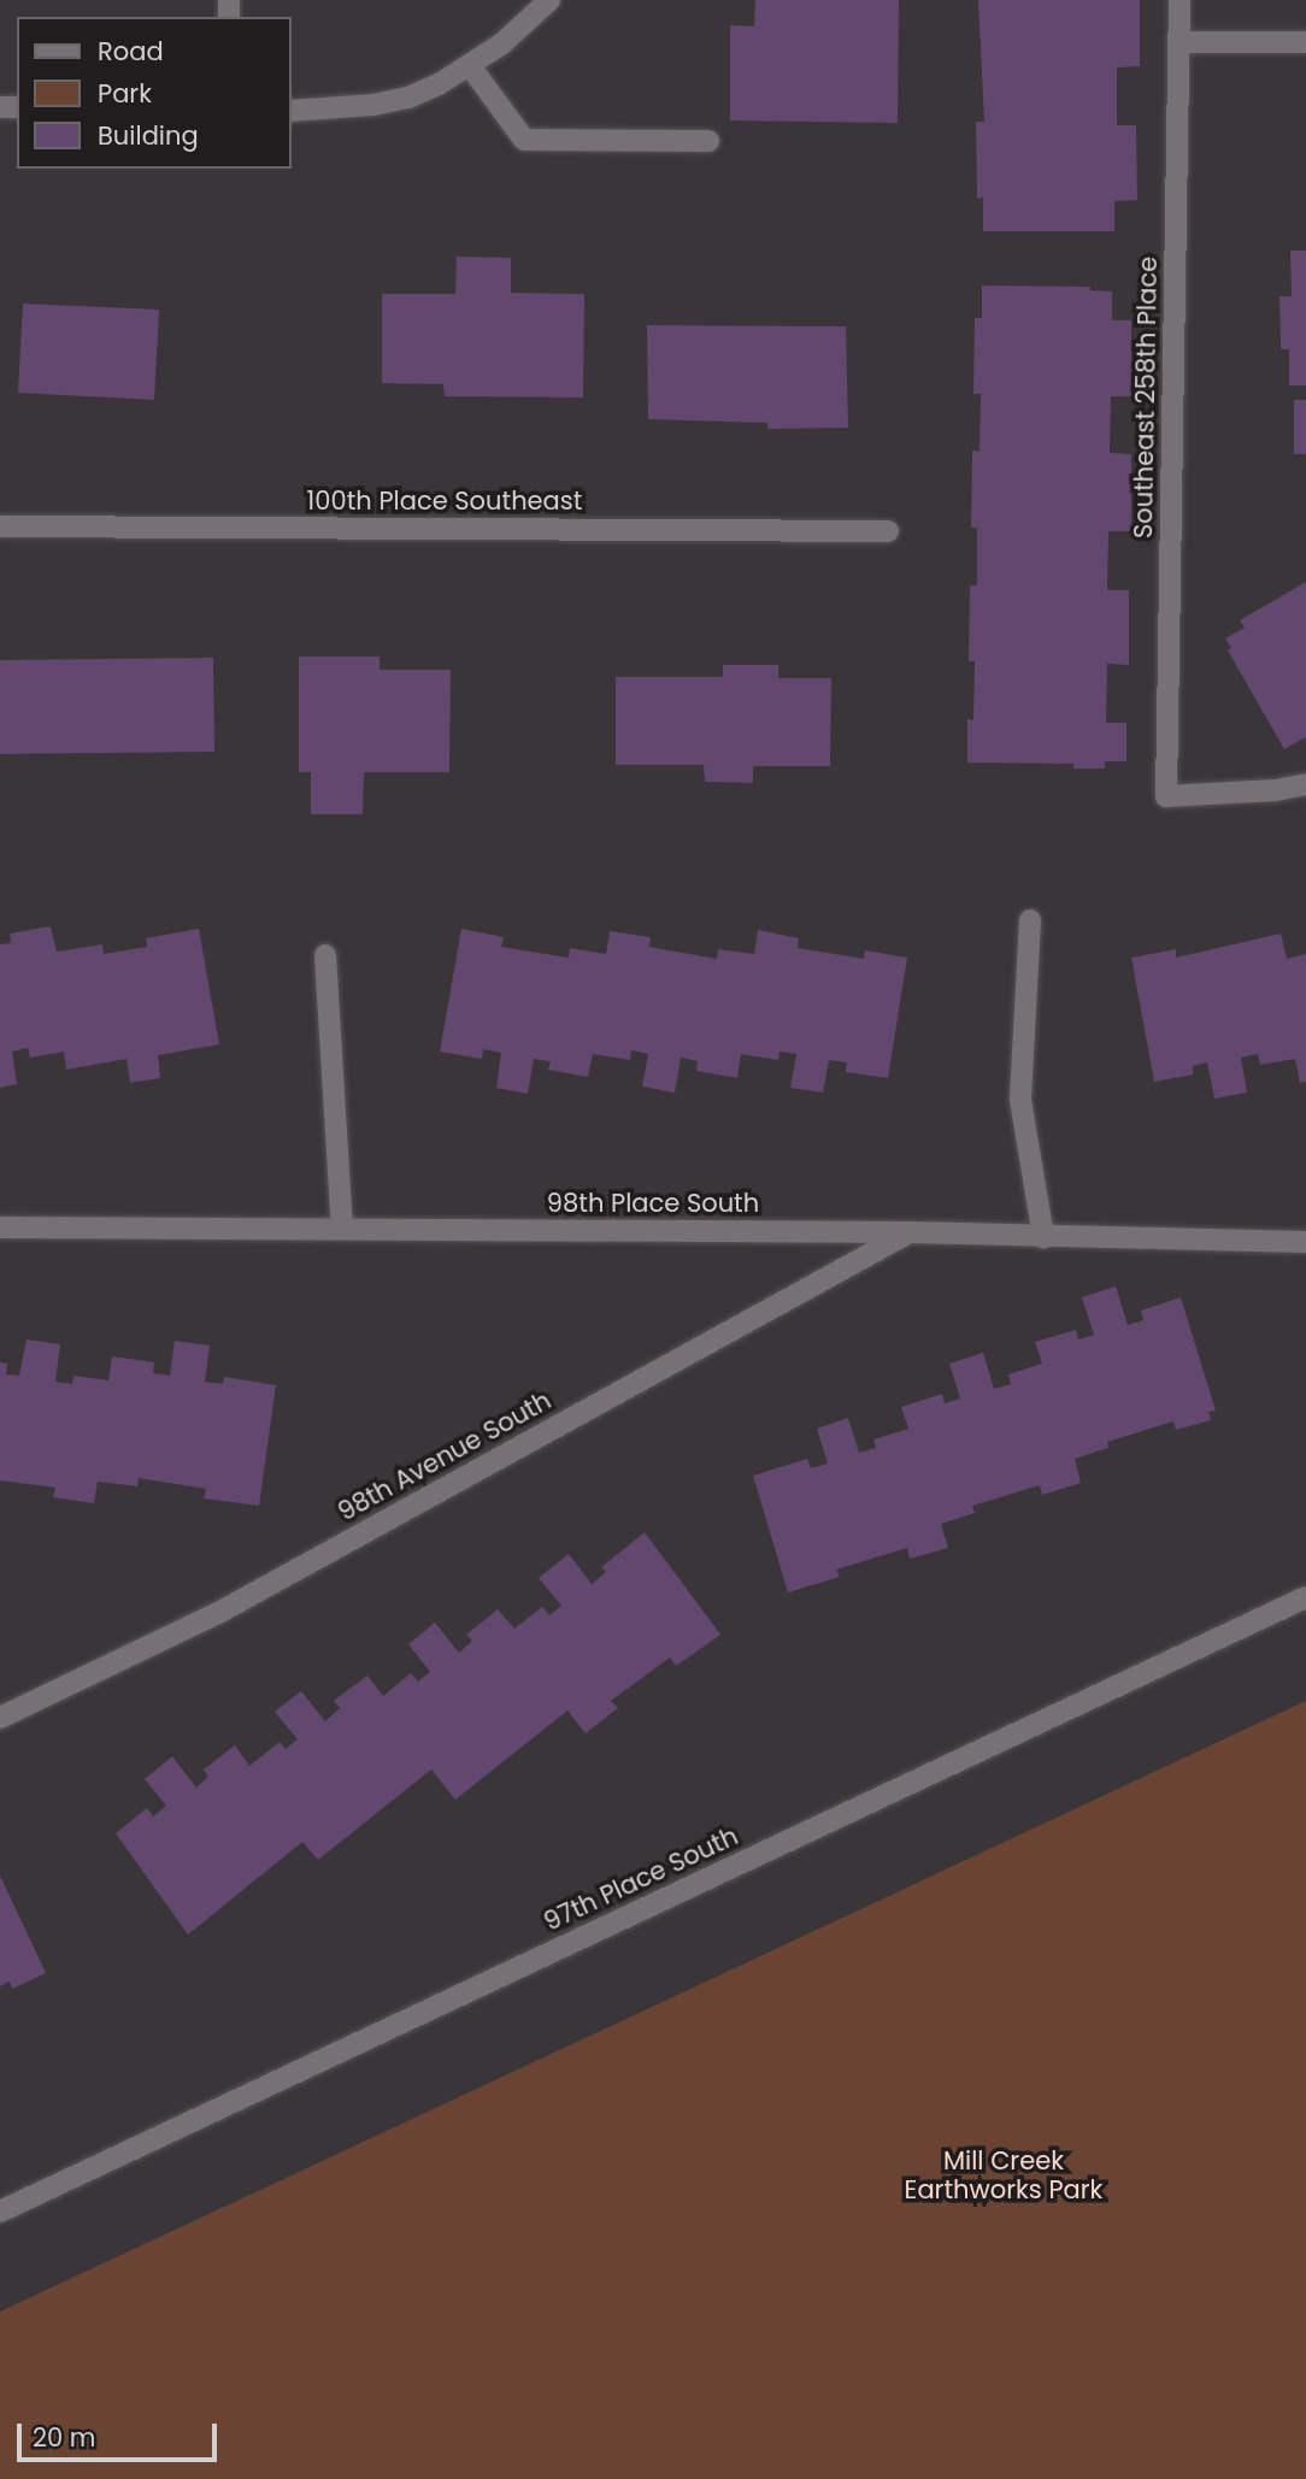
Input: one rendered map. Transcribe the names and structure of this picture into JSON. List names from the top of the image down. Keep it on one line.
{"streets":{"street":["Southeast 258th Place","100th Place Southeast","98th Place South","98th Avenue South","97th Place South"]},"crossings":[["98th Place South","98th Avenue South"]],"parks":["Mill Creek Earthworks Park"],"legend":["Road","Park","Building"],"scale_bar":"20 m"}
